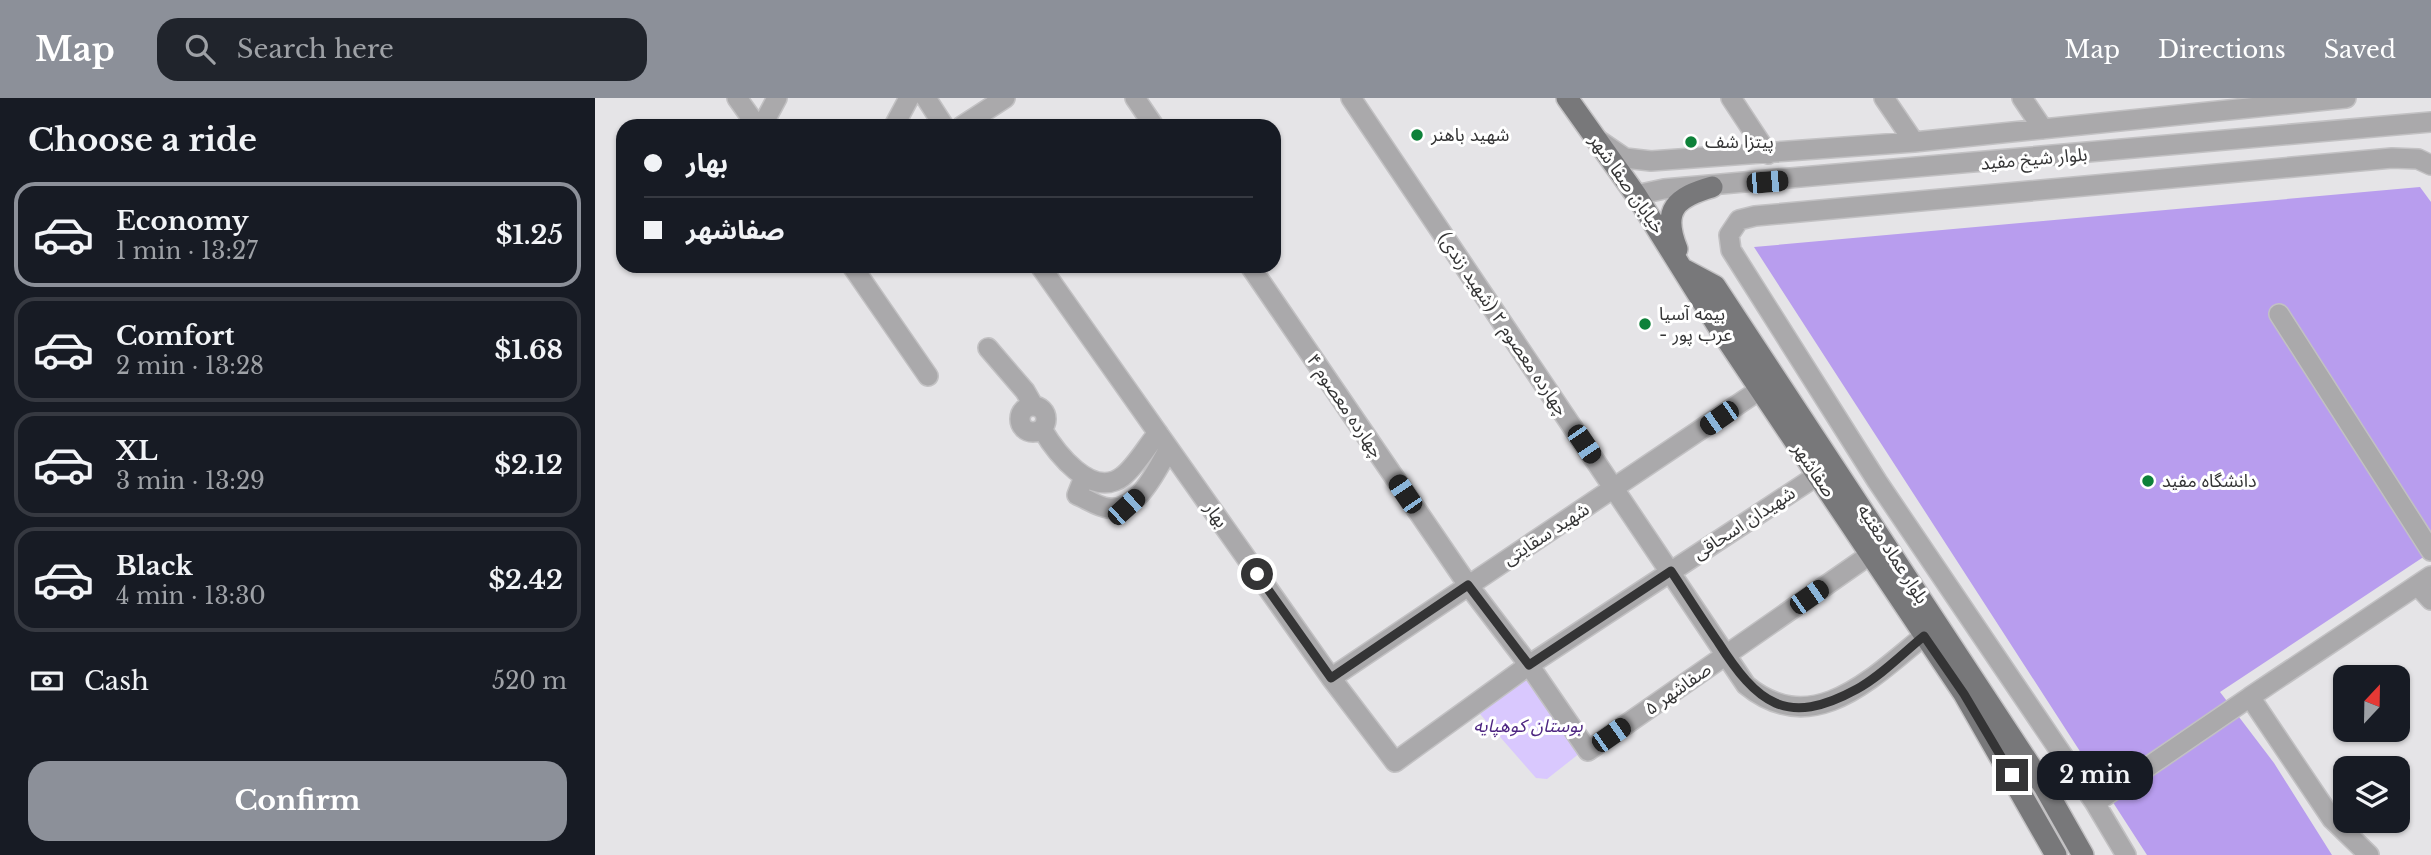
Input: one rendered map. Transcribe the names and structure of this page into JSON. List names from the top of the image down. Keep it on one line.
{"streets":{"main road":["خیابان صفا شهر","صفاشهر","بلوار عماد مغنیه"],"street":["بلوار شیخ مفید","چهارده معصوم ۲ (شهید زندی)","چهارده معصوم ۴","بهار","شهیدان اسحاقی","شهید سقایتی","صفاشهر ۵"]},"crossings":[["بلوار شیخ مفید","خیابان صفا شهر"],["خیابان صفا شهر","صفاشهر"],["خیابان صفا شهر","بلوار عماد مغنیه"],["چهارده معصوم ۲ (شهید زندی)","صفاشهر"],["چهارده معصوم ۲ (شهید زندی)","شهیدان اسحاقی"],["چهارده معصوم ۲ (شهید زندی)","شهید سقایتی"],["چهارده معصوم ۲ (شهید زندی)","صفاشهر ۵"],["چهارده معصوم ۴","شهیدان اسحاقی"],["چهارده معصوم ۴","شهید سقایتی"],["چهارده معصوم ۴","صفاشهر ۵"],["صفاشهر","شهیدان اسحاقی"],["صفاشهر","شهید سقایتی"],["صفاشهر","بلوار عماد مغنیه"],["صفاشهر","صفاشهر ۵"],["بهار","شهیدان اسحاقی"],["بهار","شهید سقایتی"]],"parks":["بوستان کوهپایه"],"places":["شهید باهنر","پیتزا شف","بیمه آسیا - عرب پور","دانشگاه مفید"],"north":"top","page":{"header":"Map","search":"Search here","nav":["Map","Directions","Saved"],"heading":"Choose a ride","banner":["بهار","صفاشهر"],"list":[{"name":"Economy","note":"1 min · 13:27","value":"$1.25"},{"name":"Comfort","note":"2 min · 13:28","value":"$1.68"},{"name":"XL","note":"3 min · 13:29","value":"$2.12"},{"name":"Black","note":"4 min · 13:30","value":"$2.42"}],"pay":["Cash","520 m"],"buttons":"Confirm","bubble":"2 min"}}
